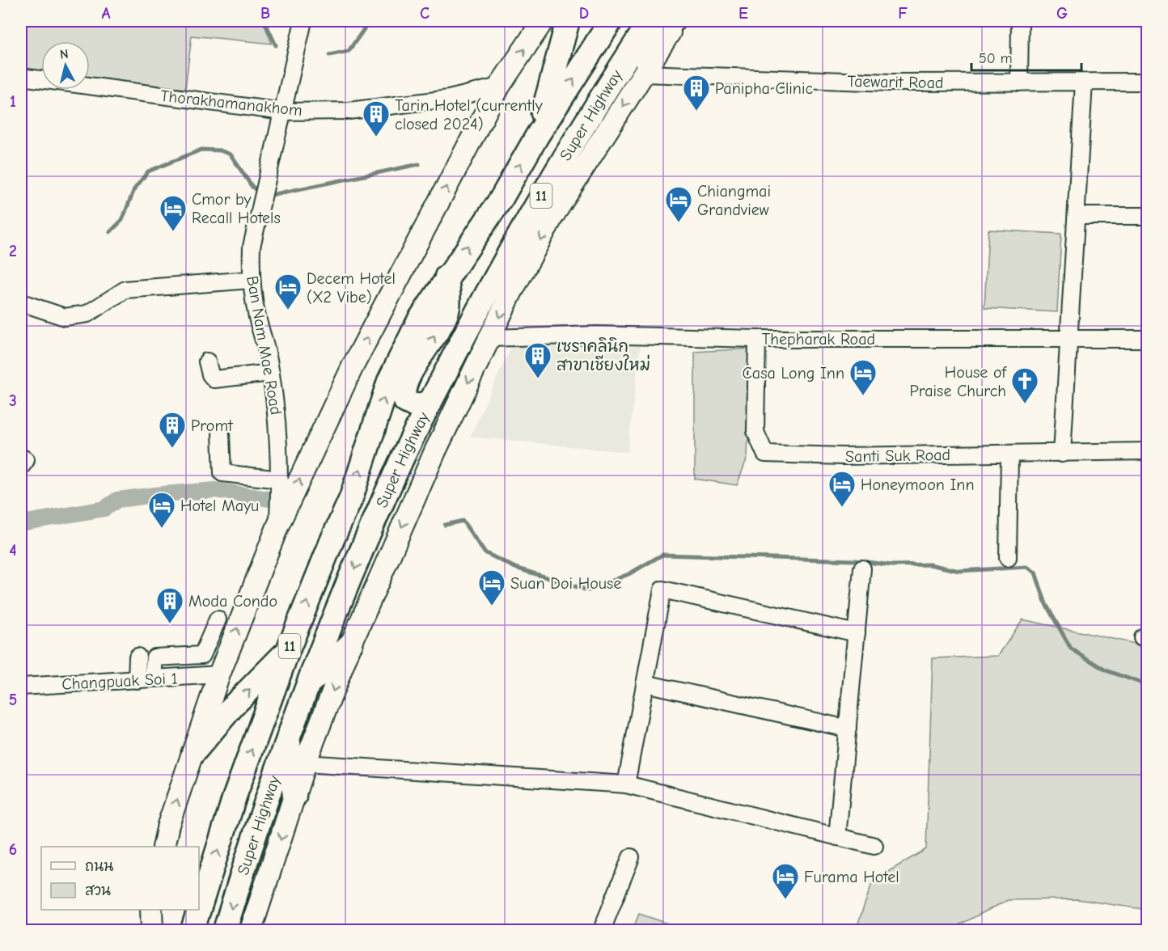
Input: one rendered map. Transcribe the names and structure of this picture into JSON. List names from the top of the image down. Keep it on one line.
{"streets":{"highway":["Super Highway","11"],"street":["Taewarit Road","Thorakhamanakhom","Thepharak Road","Ban Nam Mae Road","Santi Suk Road","Changpuak Soi 1"]},"crossings":[["Thorakhamanakhom","Ban Nam Mae Road"],["Thepharak Road","Santi Suk Road"]],"places":{"building":["Panipha Clinic","Tarin Hotel (currently closed 2024)","เซราคลินิก สาขาเชียงใหม่","Promt","Moda Condo"],"hotel":["Chiangmai Grandview","Cmor by Recall Hotels","Decem Hotel (X2 Vibe)","Casa Long Inn","Honeymoon Inn","Hotel Mayu","Suan Doi House","Furama Hotel"],"church":["House of Praise Church"]},"legend":["ถนน","สวน"],"scale_bar":"50 m","north":"top","grid":{"columns":["A","B","C","D","E","F","G"],"rows":["1","2","3","4","5","6"]}}
